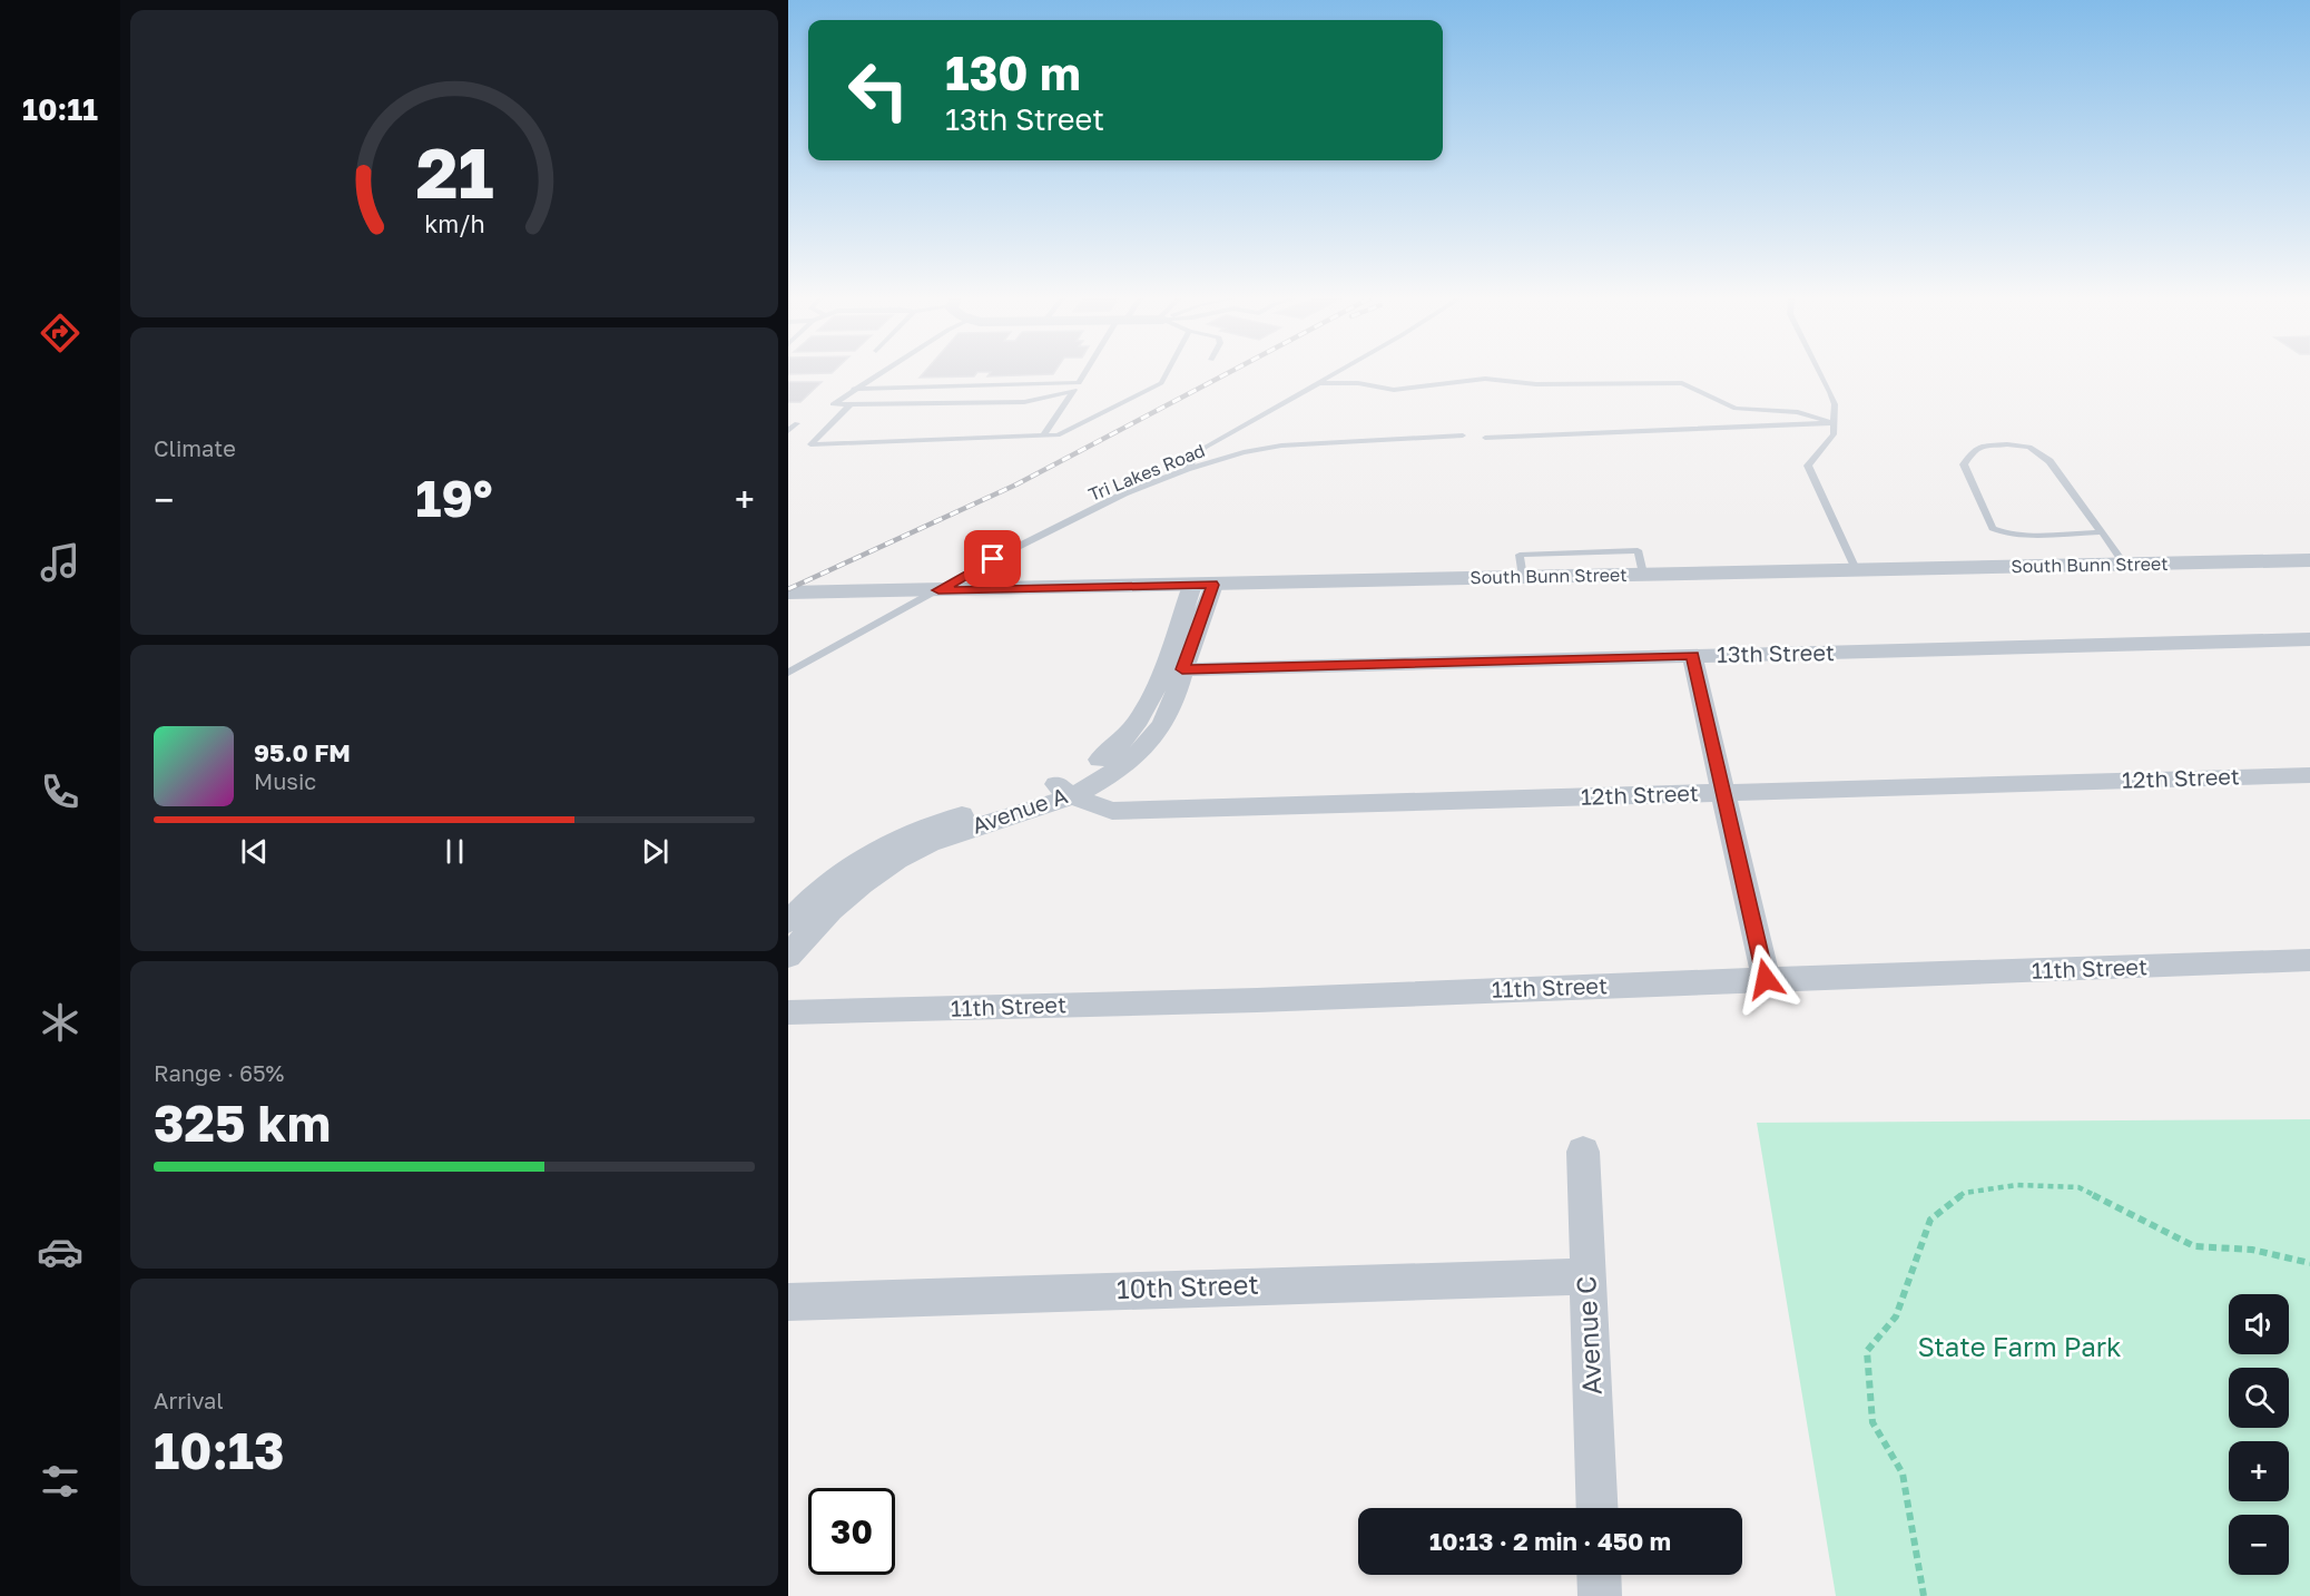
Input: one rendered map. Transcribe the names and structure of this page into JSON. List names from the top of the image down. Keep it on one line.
{"streets":{"street":["South Bunn Street","13th Street","12th Street","Avenue A","11th Street","10th Street","Avenue C"],"lane":["Tri Lakes Road"]},"crossings":[["Tri Lakes Road","South Bunn Street"],["South Bunn Street","Avenue A"],["13th Street","Avenue A"],["12th Street","Avenue A"],["10th Street","Avenue C"]],"parks":["State Farm Park"],"page":{"tabs":"10:11","turn":["130 m","13th Street"],"tile":["Climate",["Range · 65%","325 km"],["Arrival","10:13"]],"heat":["−","19°","+"],"song":["95.0 FM","Music"],"map_buttons":["+","−"],"limit":"30","trip":"10:13 · 2 min · 450 m","gauge":["21","km/h"]}}
